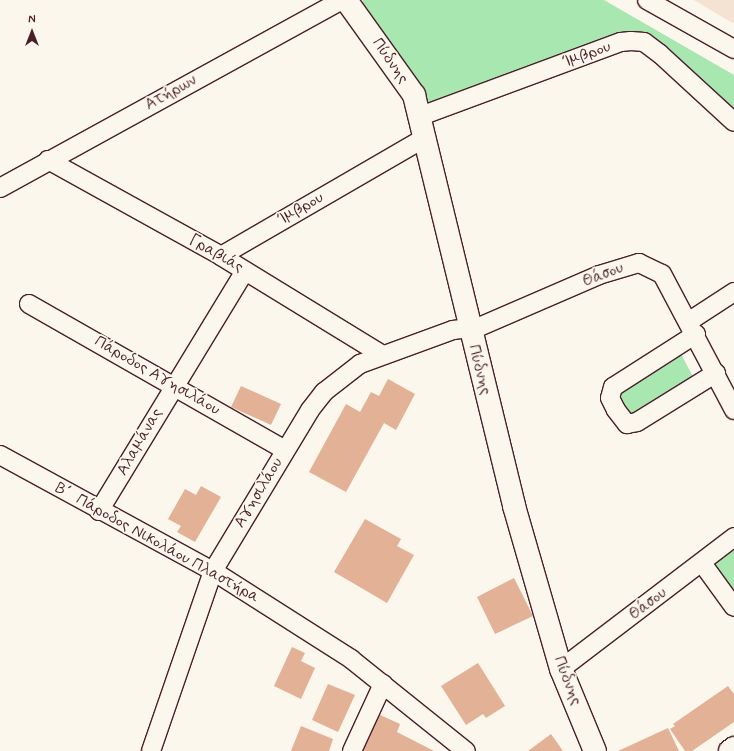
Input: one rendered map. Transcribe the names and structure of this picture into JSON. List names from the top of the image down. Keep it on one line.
{"streets":{"street":["Ίμβρου","Πύδνης","Ατήρων","Γραβιάς","Θάσου","Πάροδος Αγησιλάου","Αλαμάνας","Αγησιλάου","Β΄ Πάροδος Νικολάου Πλαστήρα"]},"crossings":[["Ίμβρου","Πύδνης"],["Ίμβρου","Γραβιάς"],["Πύδνης","Θάσου"],["Πύδνης","Αγησιλάου"],["Ατήρων","Γραβιάς"],["Γραβιάς","Αλαμάνας"],["Γραβιάς","Αγησιλάου"],["Θάσου","Αγησιλάου"],["Πάροδος Αγησιλάου","Αλαμάνας"],["Πάροδος Αγησιλάου","Αγησιλάου"],["Αλαμάνας","Β΄ Πάροδος Νικολάου Πλαστήρα"],["Αγησιλάου","Β΄ Πάροδος Νικολάου Πλαστήρα"]],"north":"top"}
